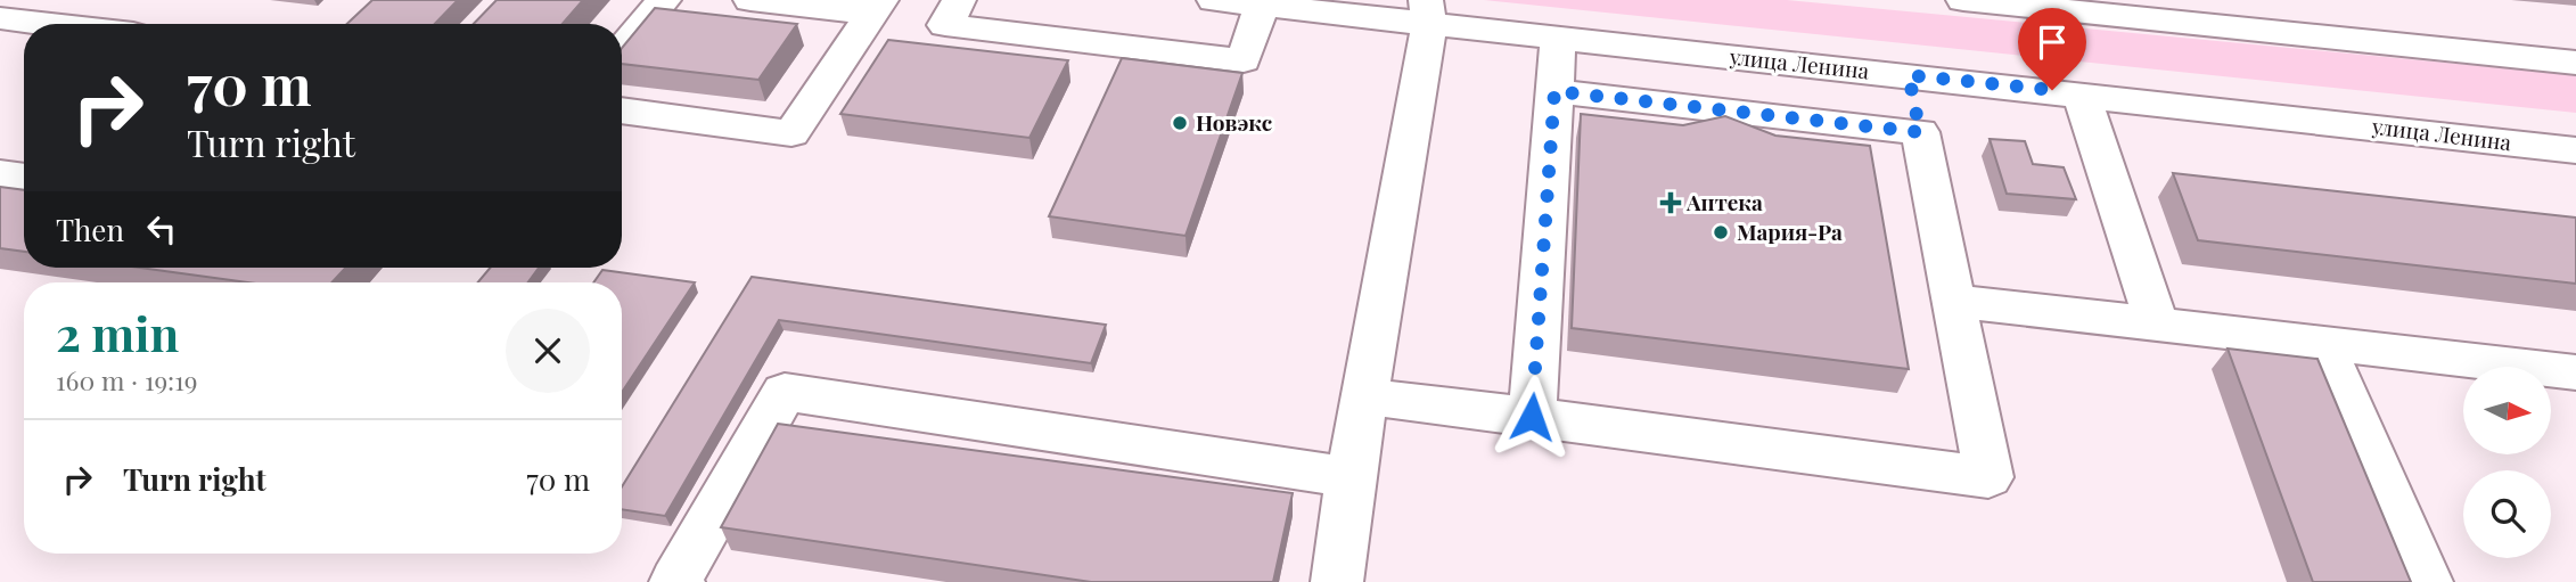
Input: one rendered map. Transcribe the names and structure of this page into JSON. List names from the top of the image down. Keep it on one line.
{"streets":{"street":["улица Ленина"]},"places":{"other":["Новэкс","Мария-Ра"],"health":["Аптека"]},"north":"right","page":{"turn":["70 m","Turn right"],"then":"Then","heading":["2 min","160 m · 19:19"],"list":[{"name":"Turn right","value":"70 m"}]}}
